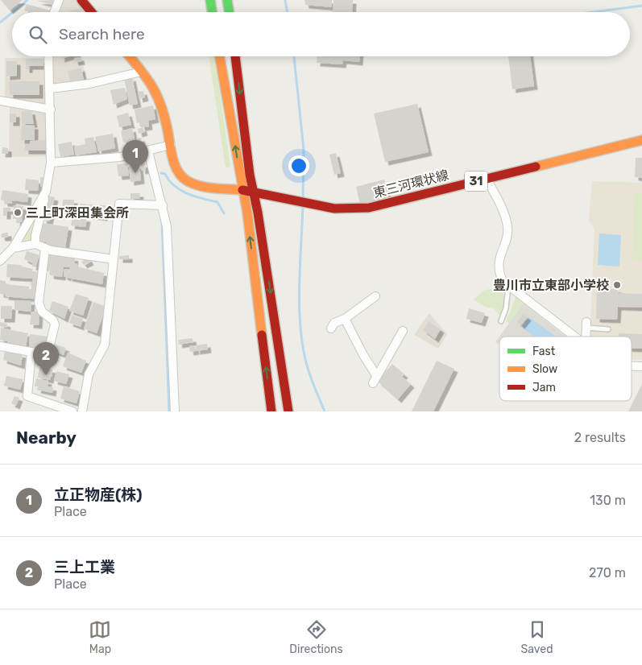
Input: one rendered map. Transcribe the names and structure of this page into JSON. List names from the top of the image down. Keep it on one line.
{"streets":{"main road":["31","東三河環状線"]},"places":["三上町深田集会所","豊川市立東部小学校"],"legend":["Fast","Slow","Jam"],"page":{"search":"Search here","pins":["1","2"],"heading":["Nearby","2 results"],"list":[{"mark":"1","name":"立正物産(株)","note":"Place","value":"130 m"},{"mark":"2","name":"三上工業","note":"Place","value":"270 m"}],"nav":["Map","Directions","Saved"]}}
